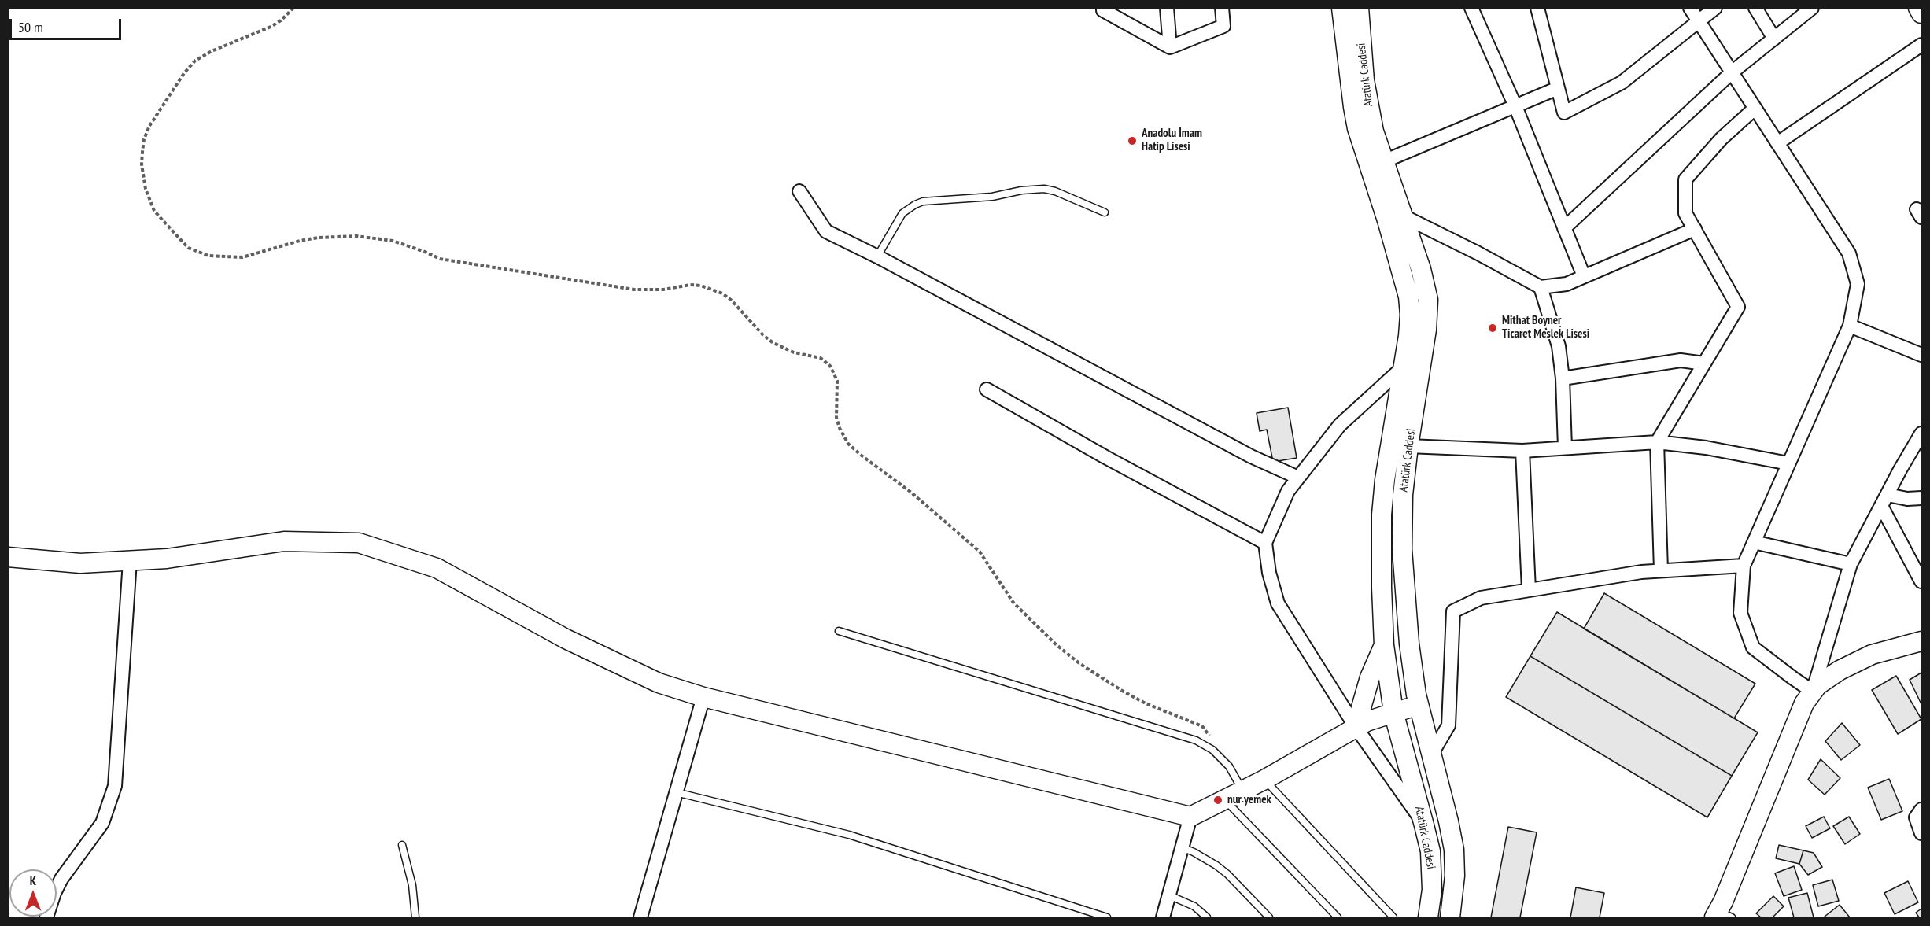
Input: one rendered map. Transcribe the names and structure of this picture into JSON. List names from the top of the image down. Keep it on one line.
{"streets":{"main road":["Atatürk Caddesi"]},"places":["Anadolu İmam Hatip Lisesi","Mithat Boyner Ticaret Meslek Lisesi","nur yemek"],"scale_bar":"50 m","north":"top"}
